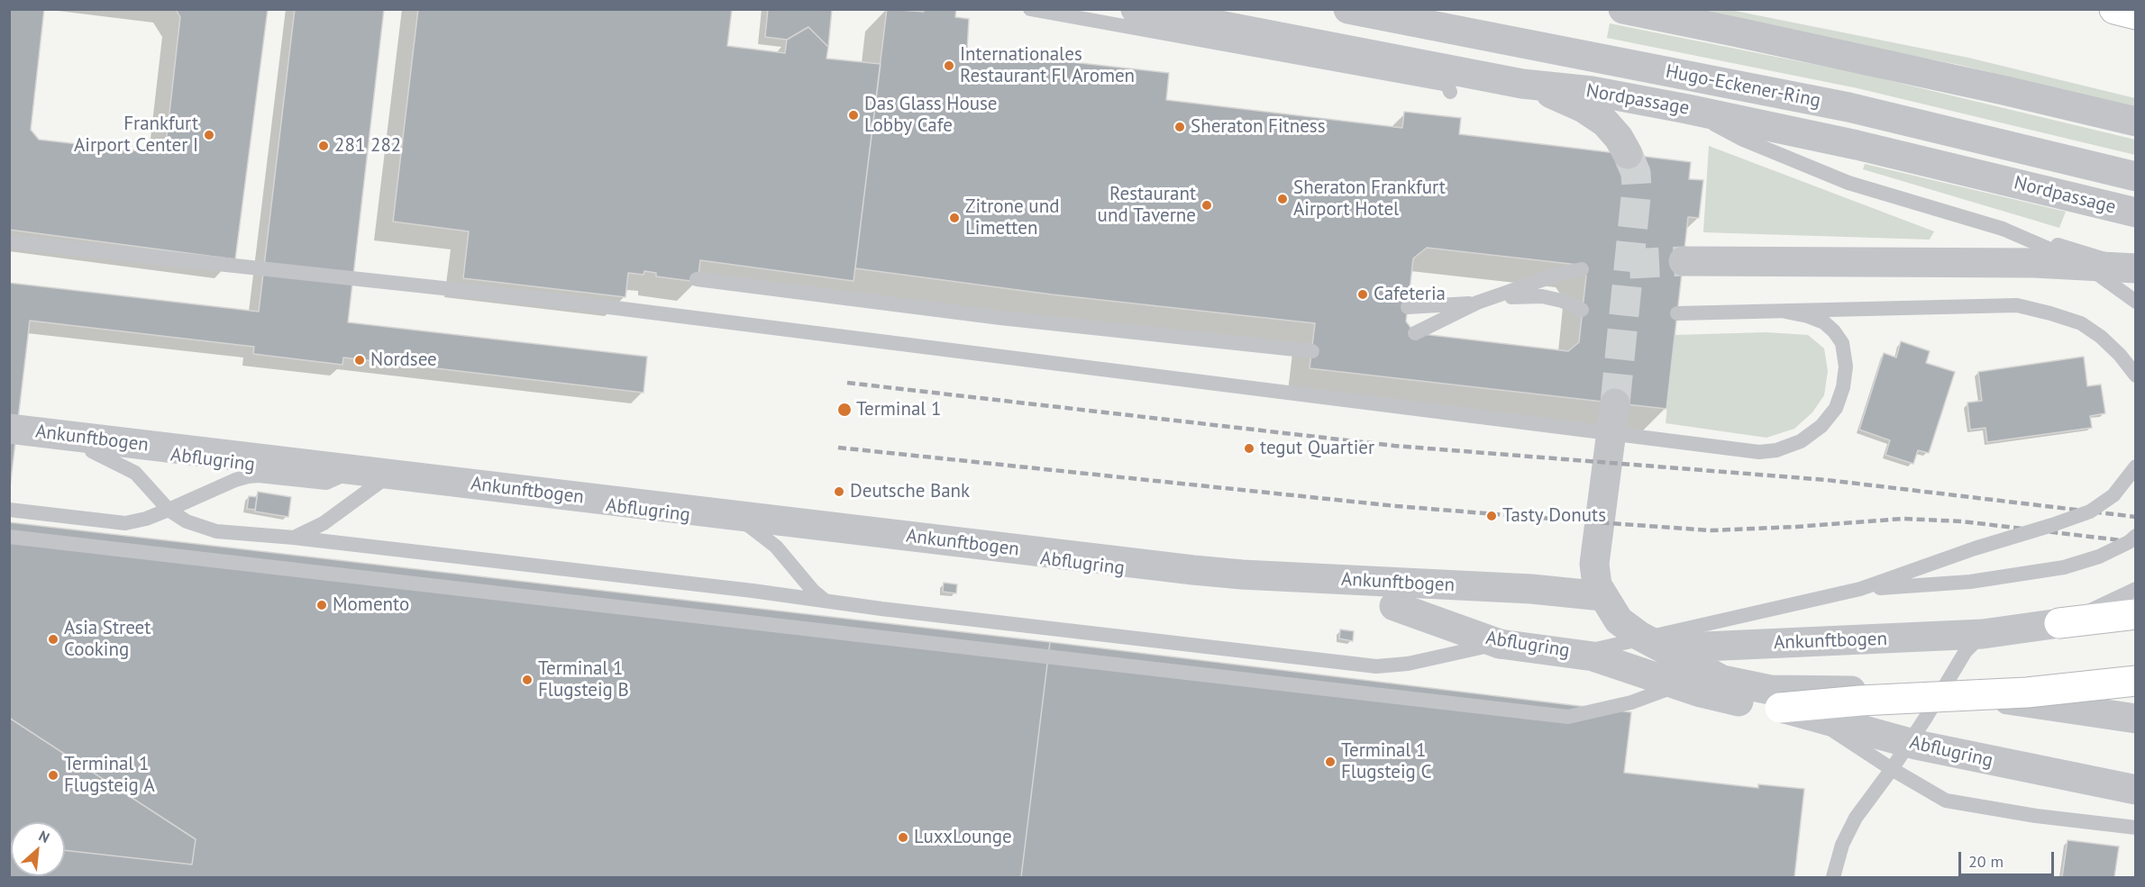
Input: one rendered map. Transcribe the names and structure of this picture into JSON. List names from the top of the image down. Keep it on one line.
{"streets":{"street":["Hugo-Eckener-Ring","Nordpassage","Ankunftbogen","Abflugring"]},"crossings":[["Ankunftbogen","Abflugring"]],"places":["Internationales Restaurant Fl Aromen","Das Glass House Lobby Cafe","Sheraton Fitness","Frankfurt Airport Center I","281 282","Sheraton Frankfurt Airport Hotel","Restaurant und Taverne","Zitrone und Limetten","Cafeteria","Nordsee","Terminal 1","tegut Quartier","Deutsche Bank","Tasty Donuts","Momento","Asia Street Cooking","Terminal 1 Flugsteig B","Terminal 1 Flugsteig C","Terminal 1 Flugsteig A","LuxxLounge"],"scale_bar":"20 m","north":"top right"}
